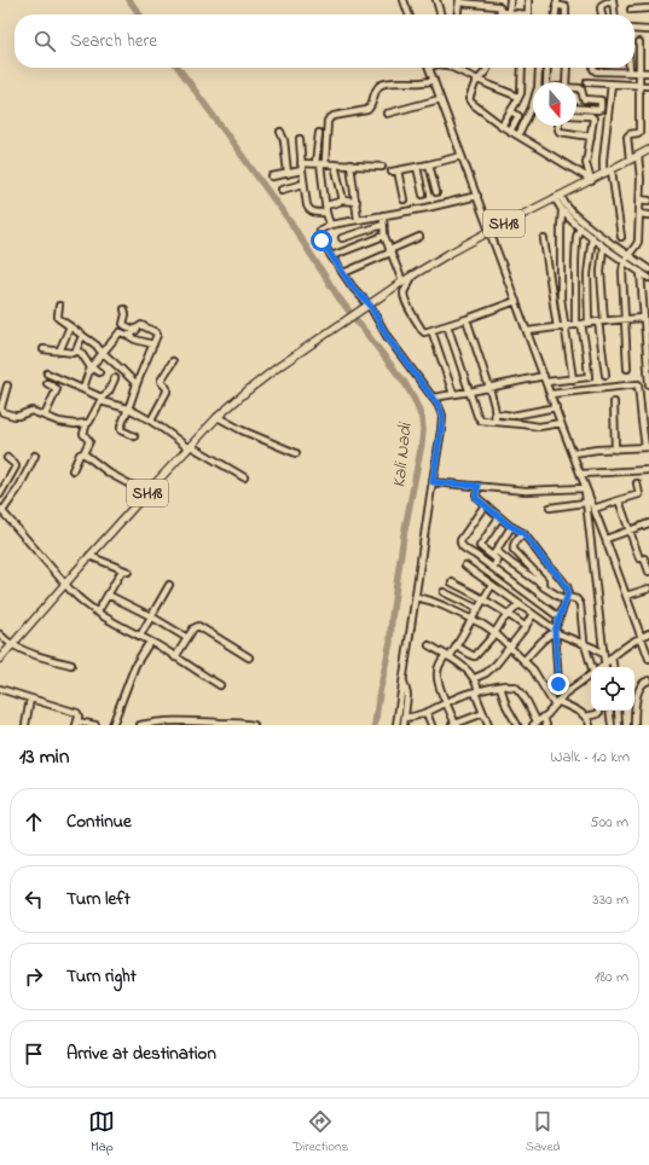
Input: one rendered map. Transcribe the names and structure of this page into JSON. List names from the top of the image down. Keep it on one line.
{"streets":{"main road":["SH18"]},"water":["Kali Nadi"],"north":"bottom","page":{"search":"Search here","heading":["13 min","Walk · 1.0 km"],"list":[["Continue","500 m"],["Turn left","330 m"],["Turn right","180 m"],"Arrive at destination"],"nav":["Map","Directions","Saved"]}}
